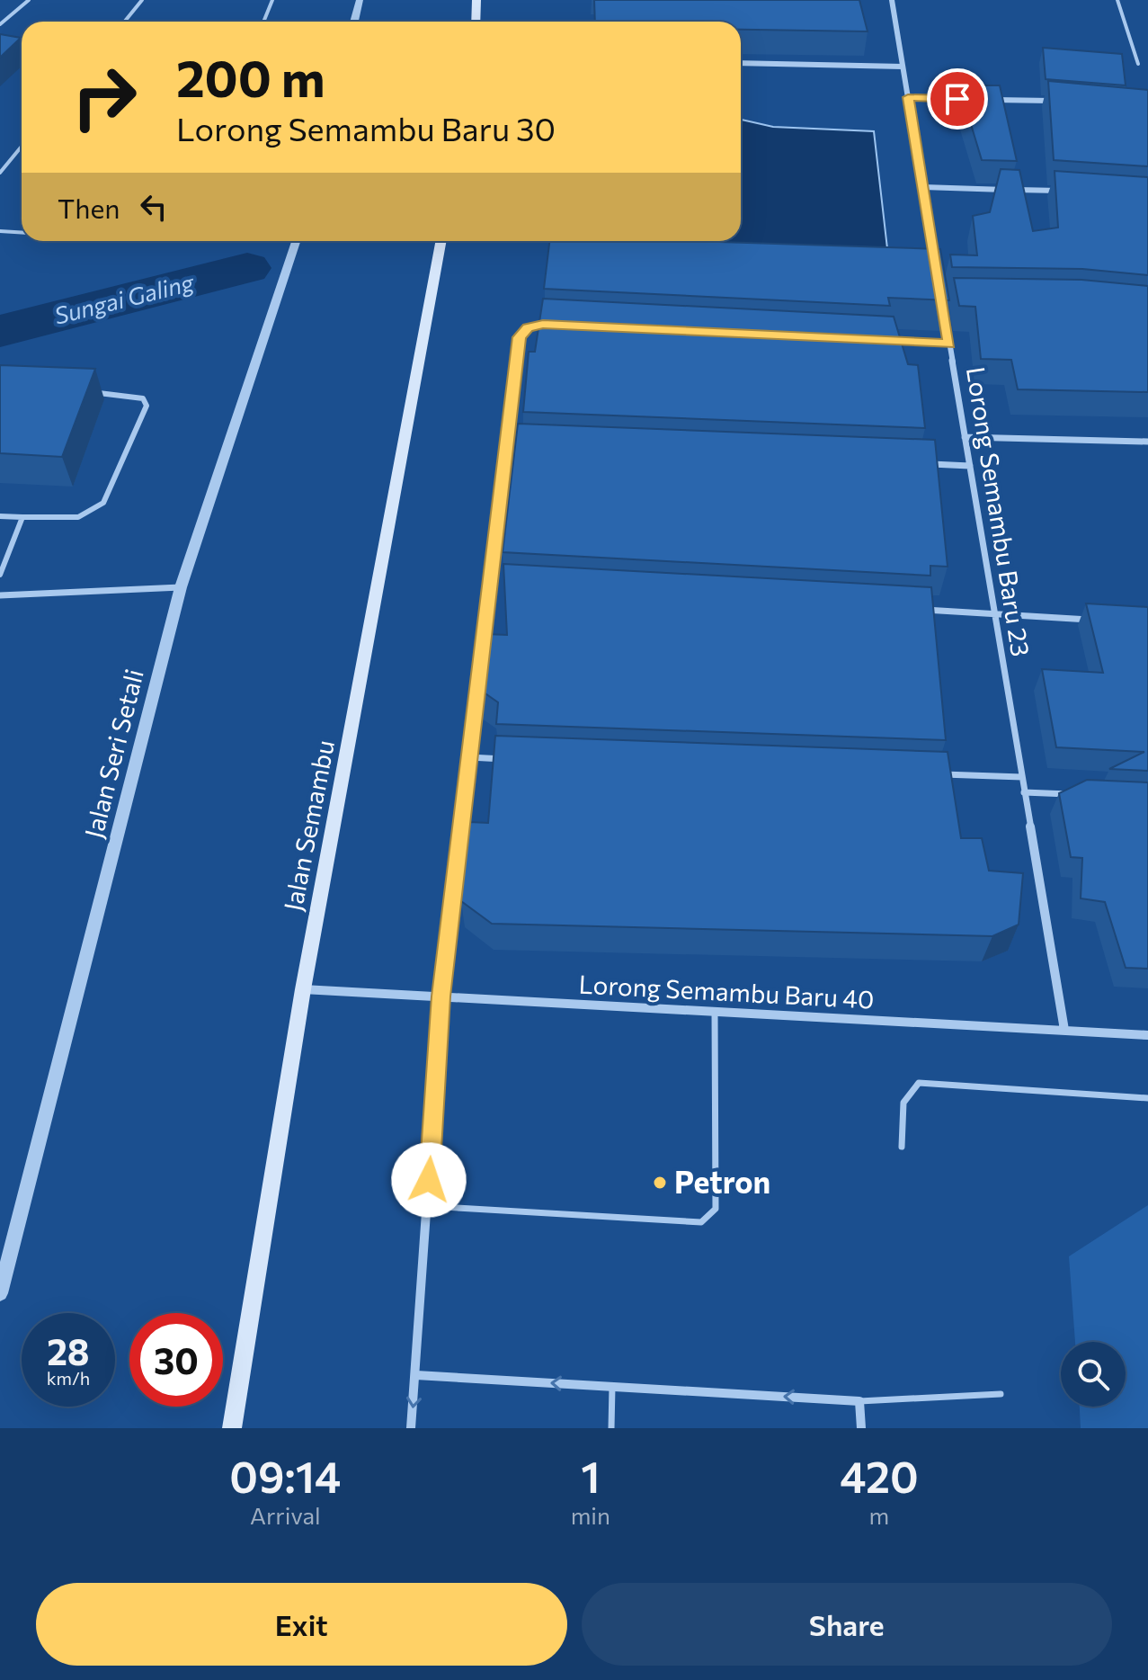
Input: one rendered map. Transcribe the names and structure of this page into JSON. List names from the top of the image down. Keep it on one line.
{"streets":{"main road":["Jalan Semambu"],"street":["Lorong Semambu Baru 23","Jalan Seri Setali","Lorong Semambu Baru 40"]},"crossings":[["Lorong Semambu Baru 23","Lorong Semambu Baru 40"],["Jalan Semambu","Lorong Semambu Baru 40"]],"water":["Sungai Galing"],"places":["Petron"],"page":{"turn":["200 m","Lorong Semambu Baru 30"],"then":"Then","speed":"28 km/h","limit":"30","eta":["09:14","Arrival","1","min","420","m"],"buttons":["Exit","Share"]}}
